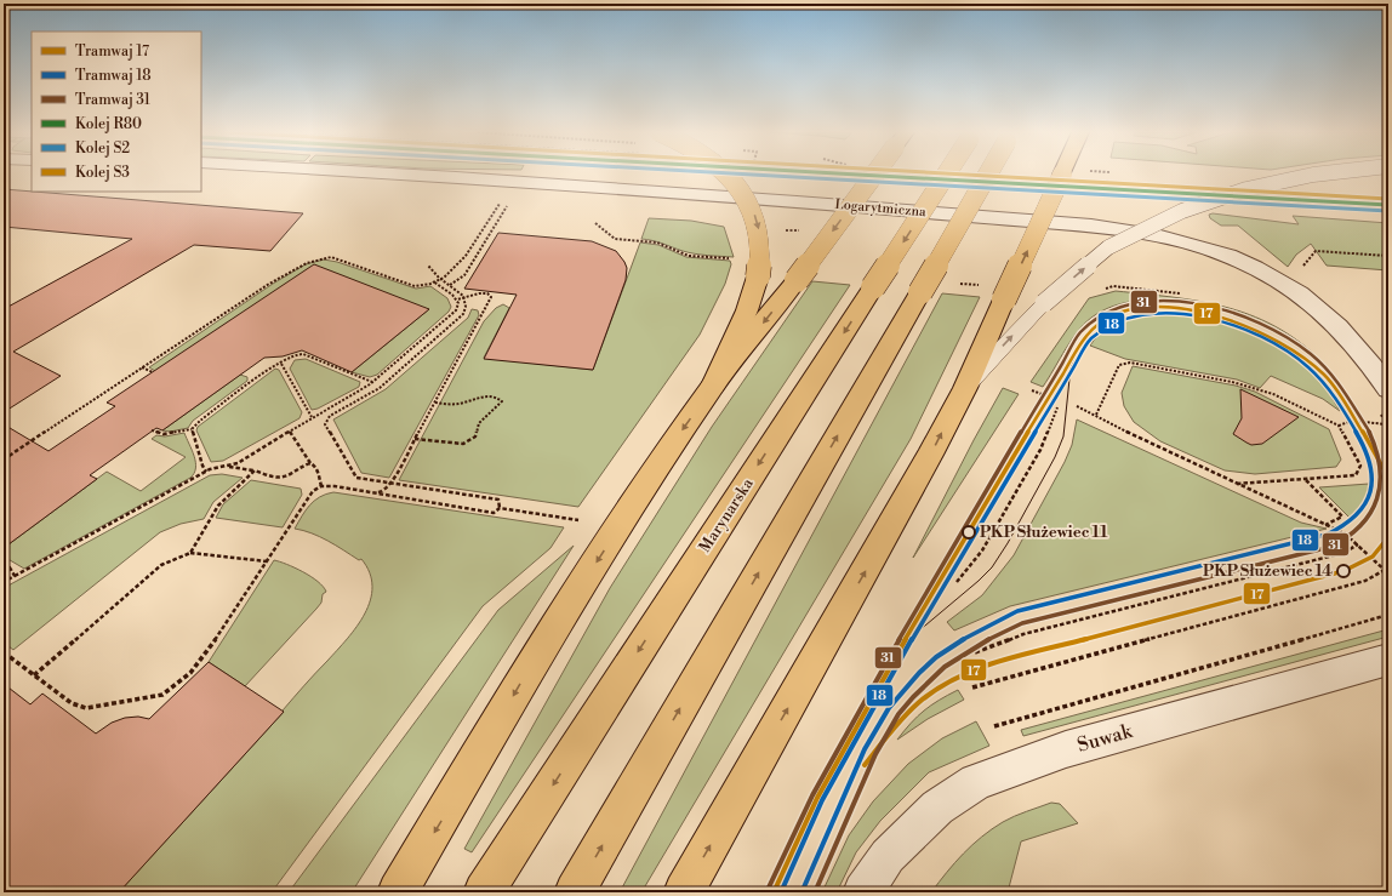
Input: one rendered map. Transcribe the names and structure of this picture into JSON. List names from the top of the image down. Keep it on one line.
{"streets":{"main road":["Marynarska"],"street":["Logarytmiczna","Suwak"]},"places":["PKP Służewiec 11","PKP Służewiec 14"],"lines":["rail line R80","rail line S2","rail line S3","tram line 31","tram line 17","tram line 18"],"legend":["Tramwaj 17","Tramwaj 18","Tramwaj 31","Kolej R80","Kolej S2","Kolej S3"]}
